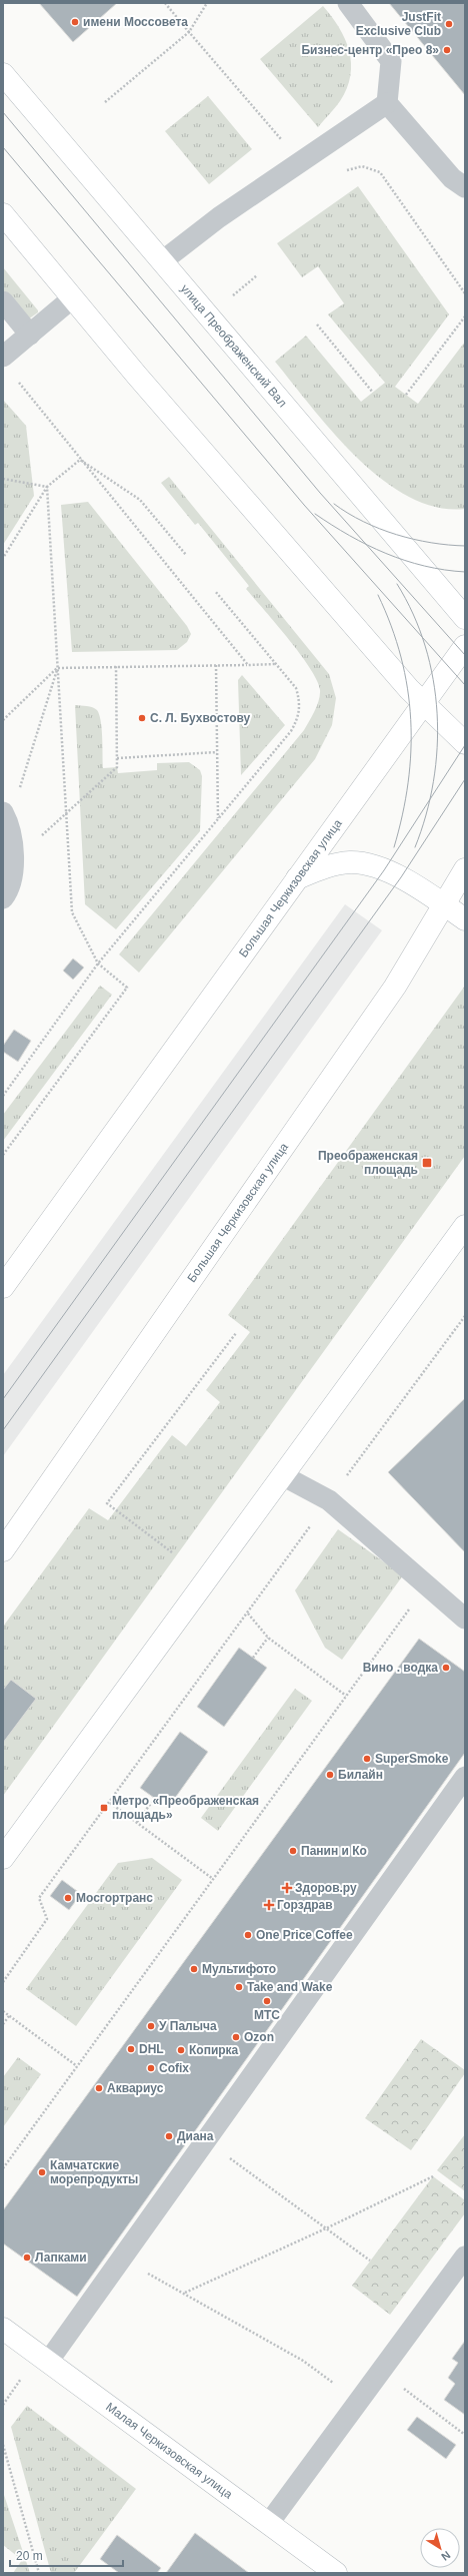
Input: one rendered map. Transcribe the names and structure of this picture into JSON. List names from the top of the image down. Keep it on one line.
{"streets":{"main road":["улица Преображенский Вал","Большая Черкизовская улица","Малая Черкизовская улица"]},"places":{"other":["имени Моссовета","JustFit Exclusive Club","Бизнес-центр «Прео 8»","С. Л. Бухвостову","Вино . водка","SuperSmoke","Билайн","Панин и Ко","Мосгортранс","One Price Coffee","Мультифото","Take and Wake","МТС","У Палыча","Ozon","DHL","Копирка","Cofix","Аквариус","Диана","Камчатские морепродукты","Лапками"],"transit":["Преображенская площадь","Метро «Преображенская площадь»"],"health":["Здоров.ру","Горздрав"]},"scale_bar":"20 m","north":"bottom right"}
